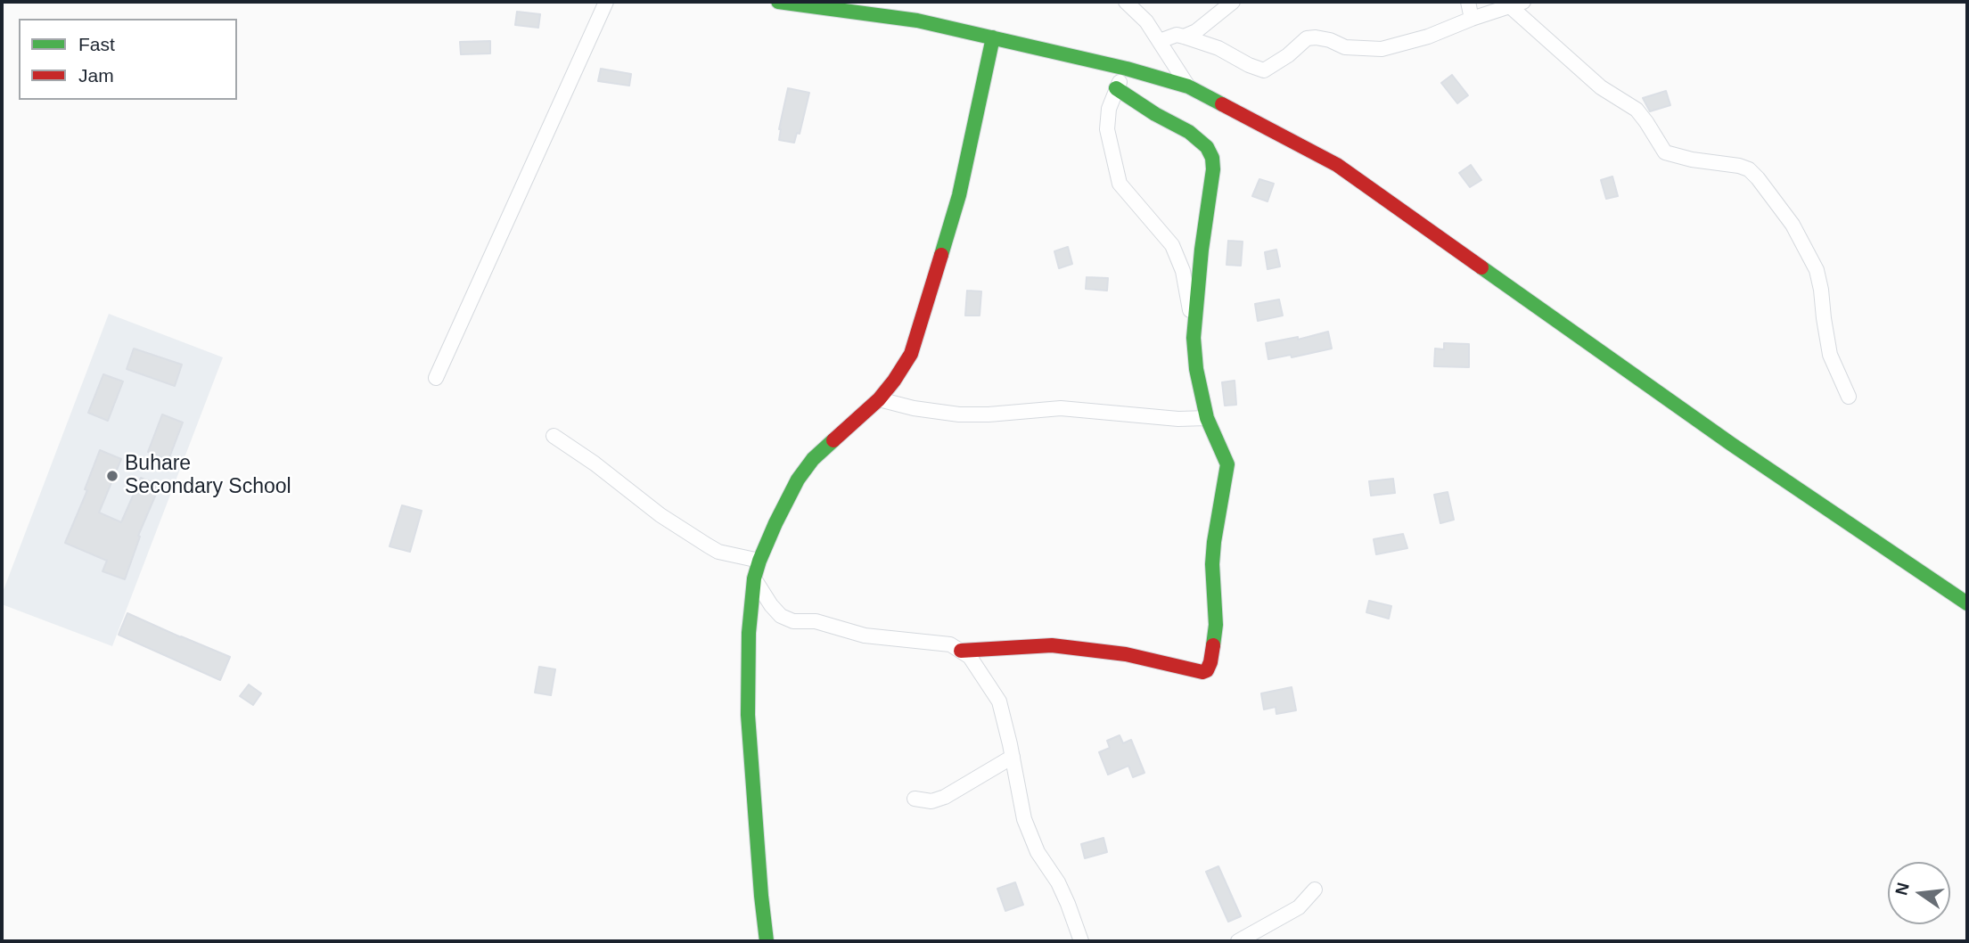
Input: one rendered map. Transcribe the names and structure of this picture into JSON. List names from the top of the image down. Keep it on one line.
{"places":["Buhare Secondary School"],"legend":["Fast","Jam"],"north":"left"}
